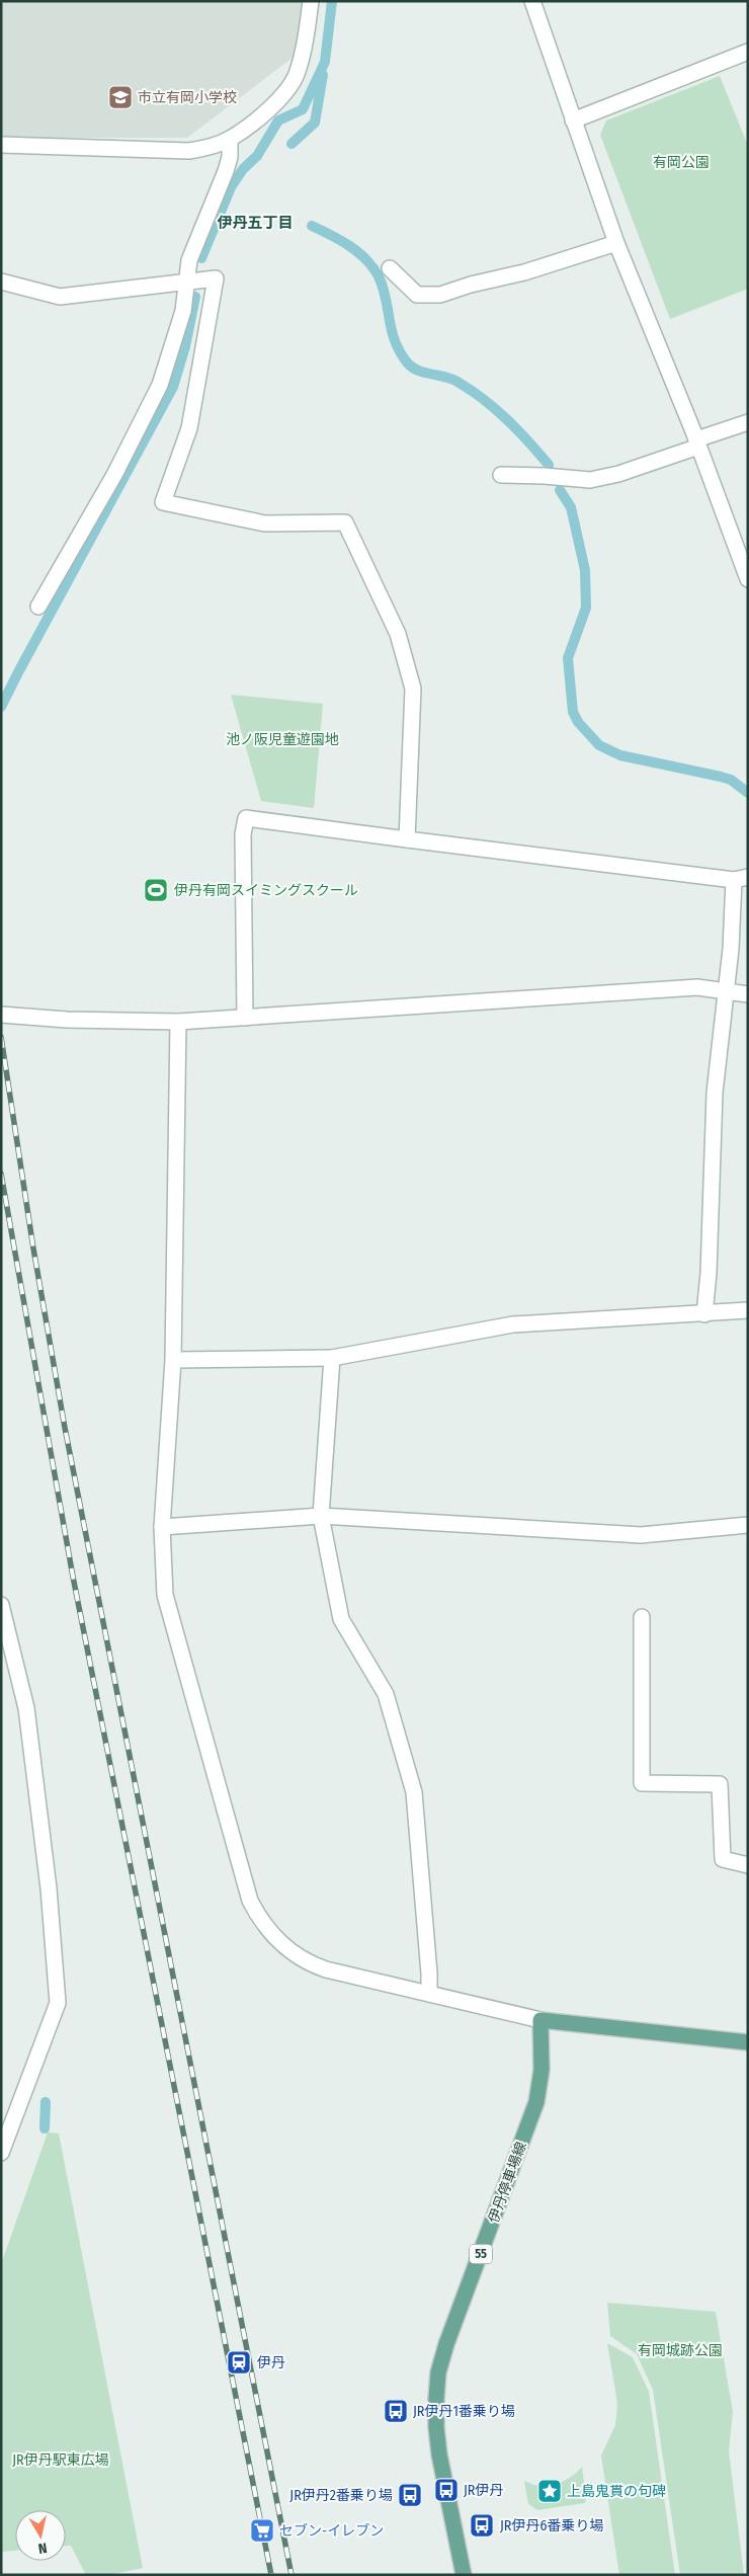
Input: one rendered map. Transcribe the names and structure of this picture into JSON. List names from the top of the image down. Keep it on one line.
{"streets":{"main road":["伊丹停車場線","55"]},"districts":["伊丹五丁目"],"parks":["有岡公園","池ノ阪児童遊園地","有岡城跡公園","JR伊丹駅東広場"],"places":{"school or university":["市立有岡小学校"],"sports":["伊丹有岡スイミングスクール"],"station":["伊丹"],"bus stop":["JR伊丹1番乗り場","JR伊丹","JR伊丹2番乗り場","JR伊丹6番乗り場"],"place":["上島鬼貫の句碑"],"supermarket":["セブン-イレブン"]},"north":"bottom"}
